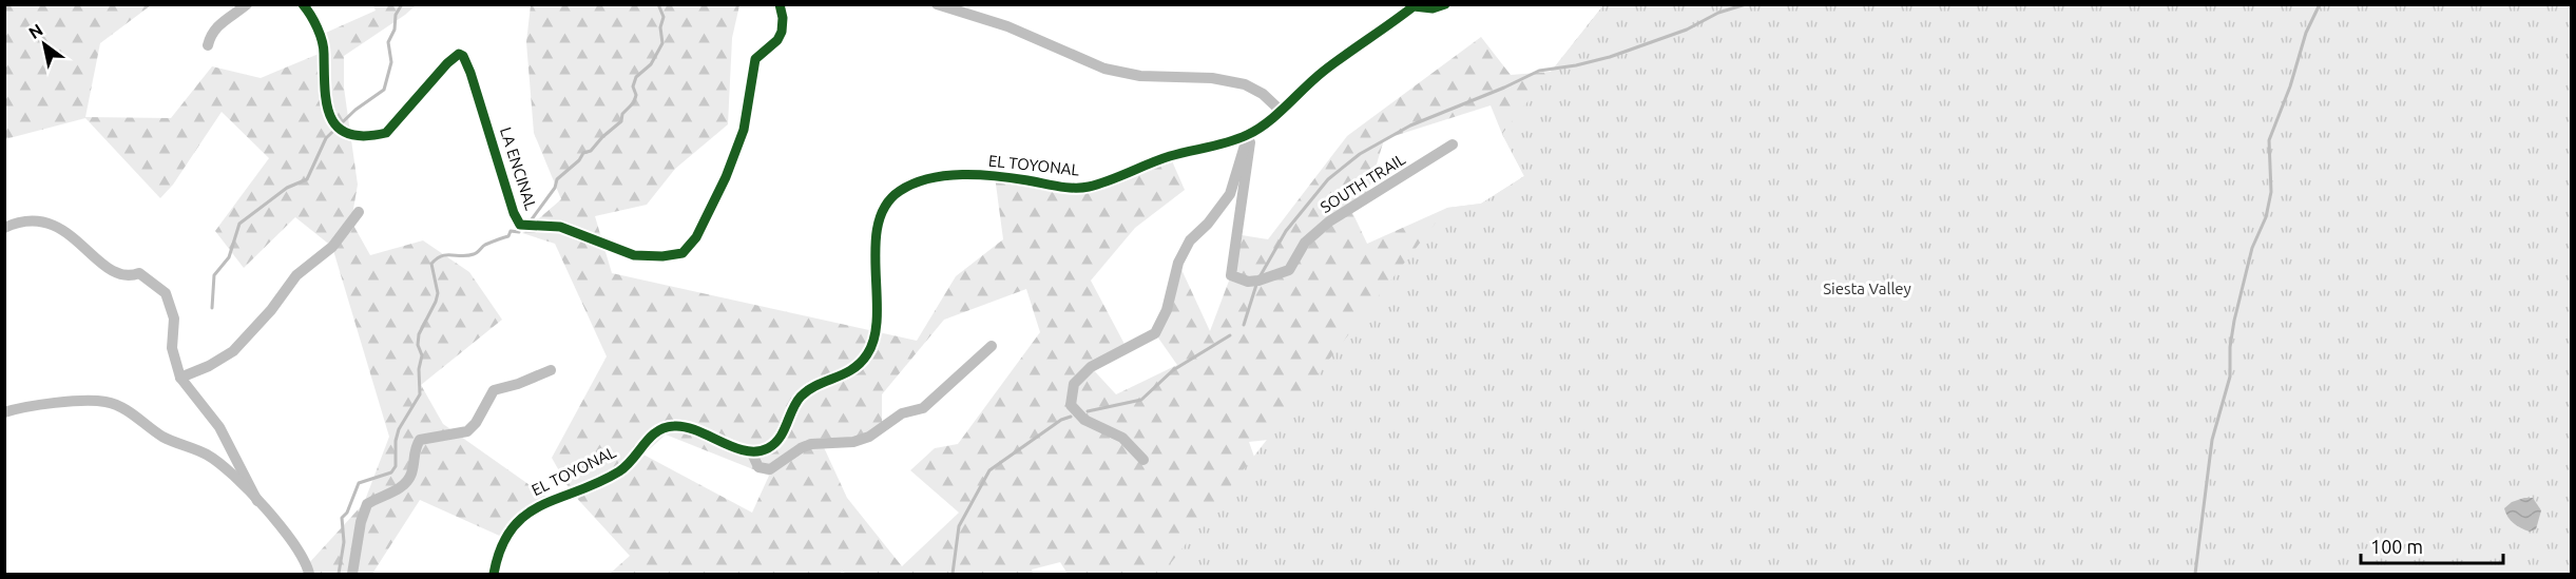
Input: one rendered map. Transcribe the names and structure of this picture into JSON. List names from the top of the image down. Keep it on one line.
{"streets":{"street":["EL TOYONAL","LA ENCINAL","SOUTH TRAIL"]},"crossings":[["EL TOYONAL","SOUTH TRAIL"]],"parks":["Siesta Valley"],"scale_bar":"100 m","north":"top left"}
